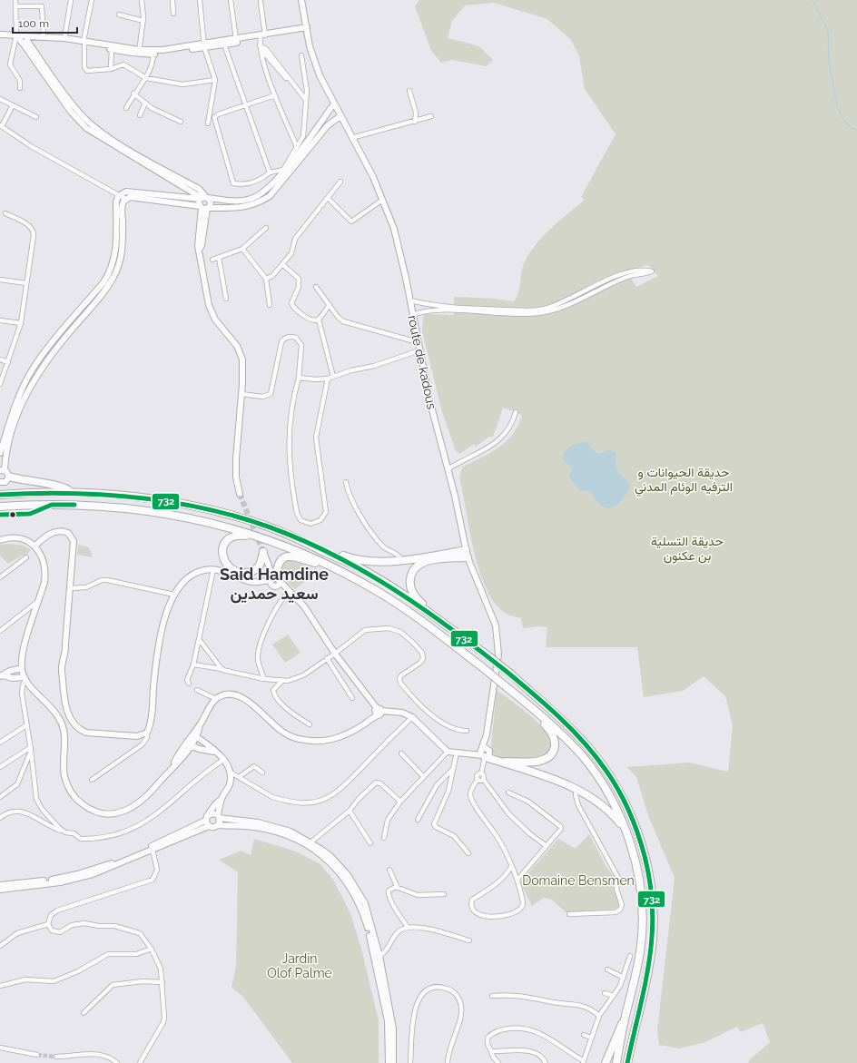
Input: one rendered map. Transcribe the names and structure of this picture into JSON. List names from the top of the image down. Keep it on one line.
{"streets":{"main road":["route de kadous"]},"districts":["Said Hamdine سعيد حمدين"],"parks":["حديقة الحيوانات و الترفيه الوئام المدني","حديقة التسلية بن عكنون","Domaine Bensmen","Jardin Olof Palme"],"lines":["transit line 732"],"scale_bar":"100 m"}
